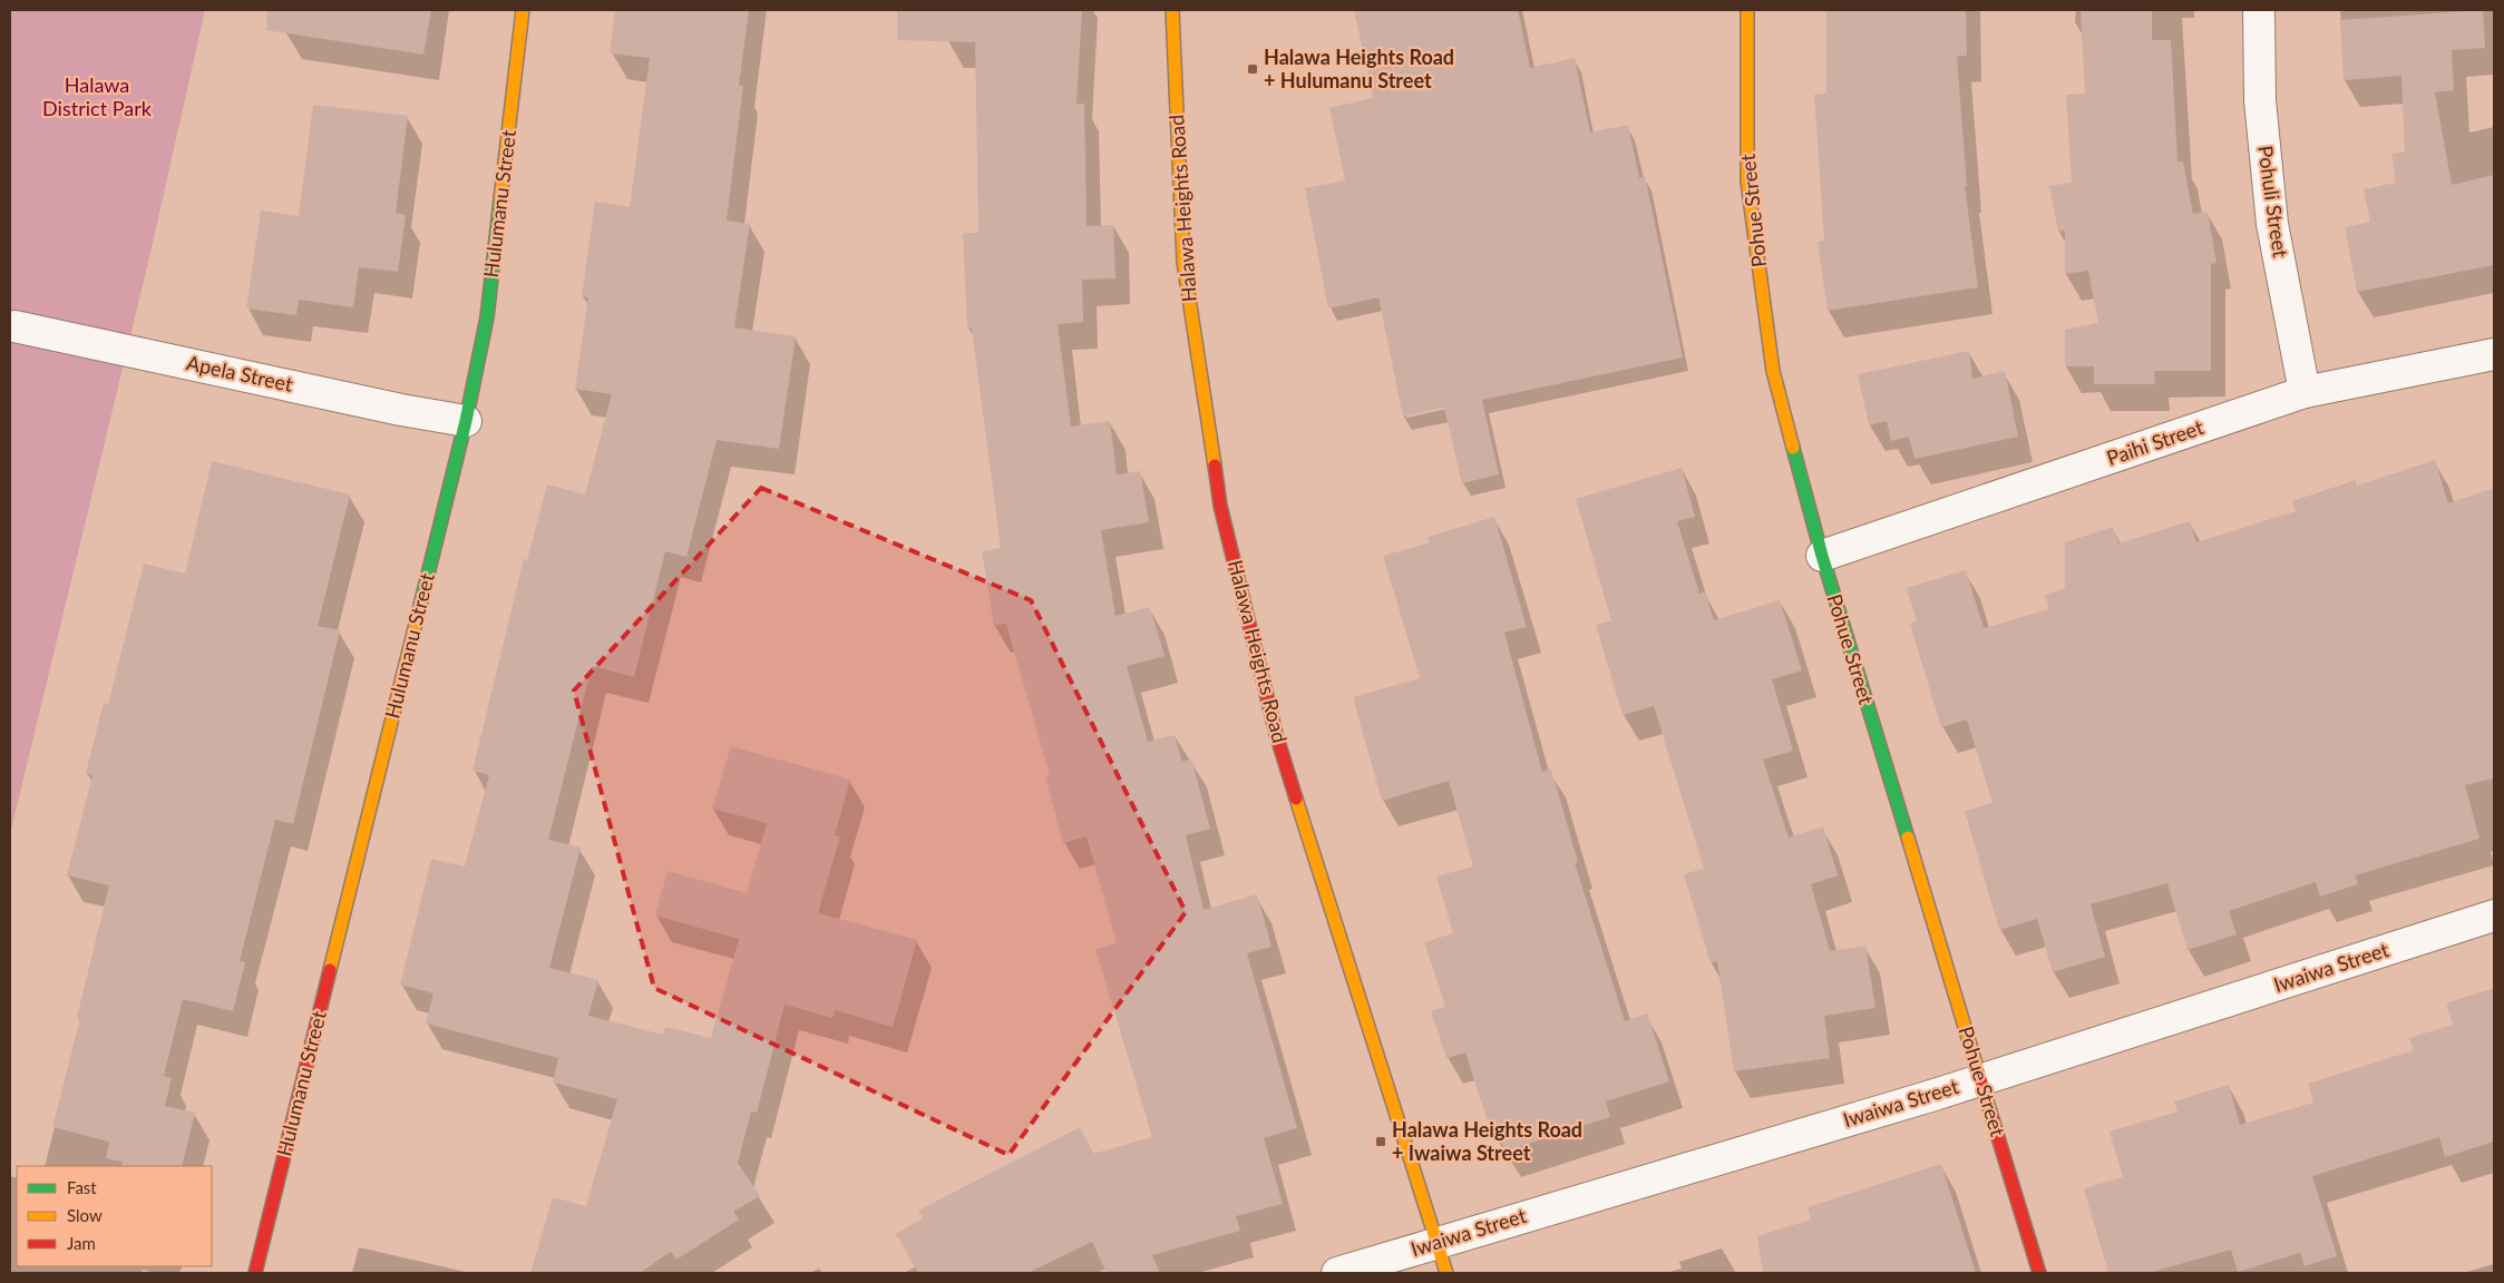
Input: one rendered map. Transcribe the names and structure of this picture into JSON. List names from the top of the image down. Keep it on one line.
{"streets":{"street":["Pohuli Street","Hulumanu Street","Halawa Heights Road","Pohue Street","Apela Street","Paihi Street","Iwaiwa Street"]},"crossings":[["Pohuli Street","Paihi Street"],["Hulumanu Street","Apela Street"],["Halawa Heights Road","Iwaiwa Street"],["Pohue Street","Paihi Street"],["Pohue Street","Iwaiwa Street"]],"parks":["Halawa District Park"],"places":{"transit":["Halawa Heights Road + Hulumanu Street","Halawa Heights Road + Iwaiwa Street"]},"legend":["Fast","Slow","Jam"]}
